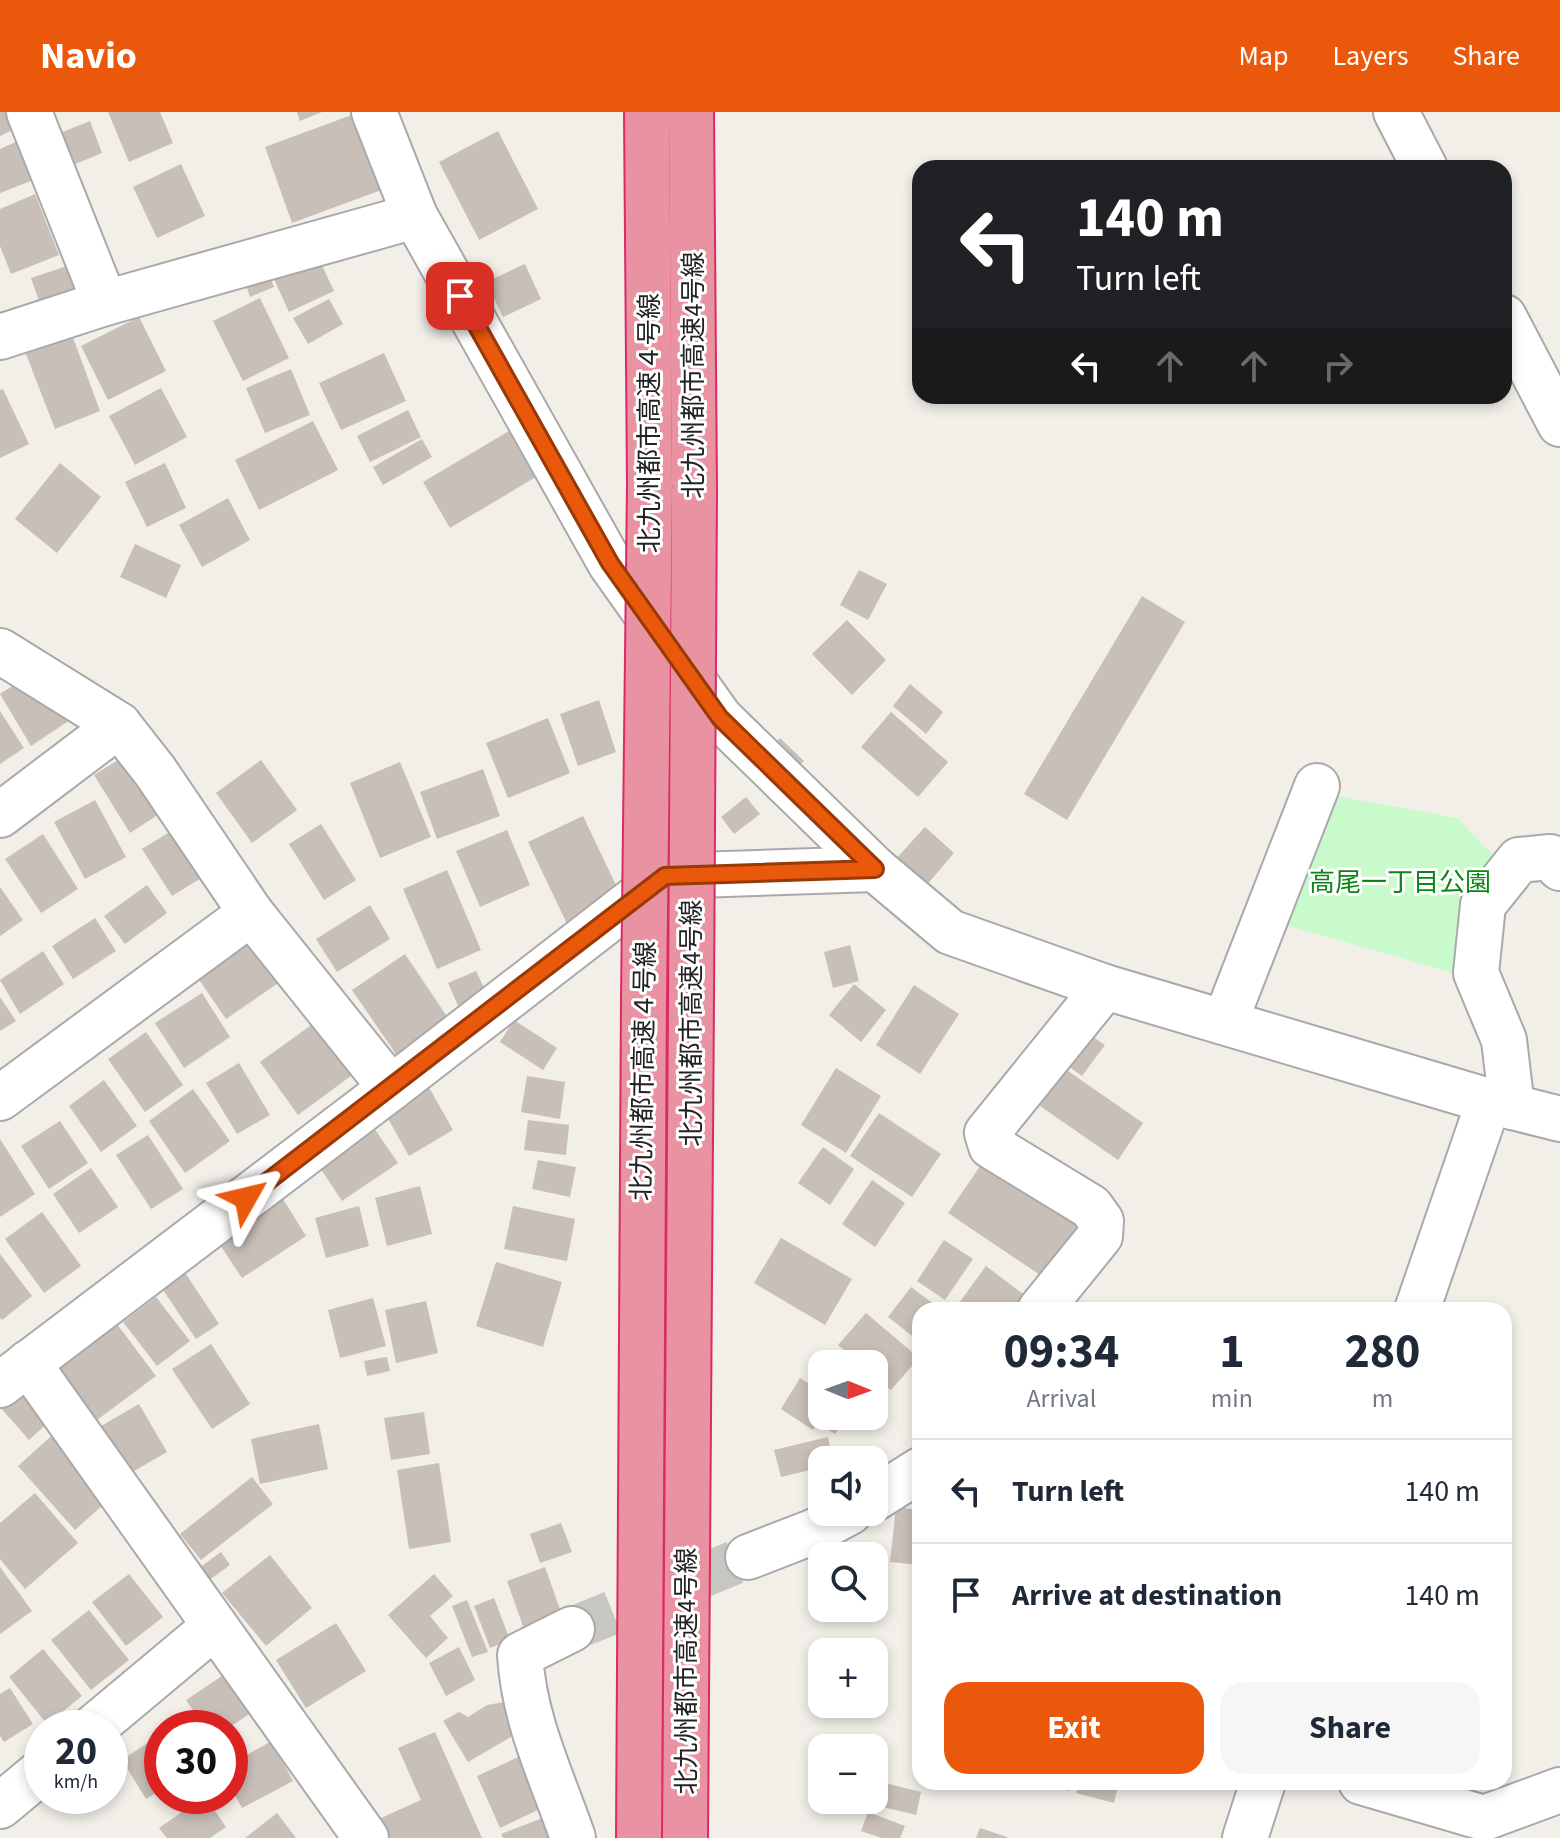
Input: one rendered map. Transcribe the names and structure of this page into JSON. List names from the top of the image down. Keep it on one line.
{"streets":{"highway":["北九州都市高速4号線","北九州都市高速４号線"]},"parks":["高尾一丁目公園"],"north":"right","page":{"header":"Navio","nav":["Map","Layers","Share"],"turn":["140 m","Turn left"],"eta":["09:34","Arrival","1","min","280","m"],"map_buttons":["+","−"],"list":[{"name":"Turn left","value":"140 m"},{"name":"Arrive at destination","value":"140 m"}],"buttons":["Exit","Share"],"speed":"20 km/h","limit":"30"}}
